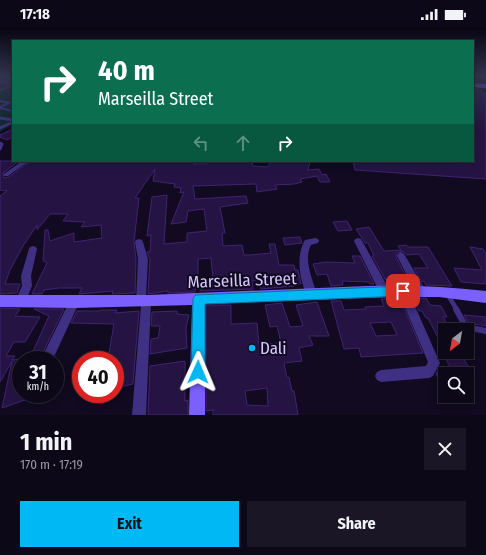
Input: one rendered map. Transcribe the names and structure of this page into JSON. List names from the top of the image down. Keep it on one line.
{"streets":{"main road":["Marseilla Street"]},"places":["Dali"],"north":"bottom left","page":{"status":"17:18","turn":["40 m","Marseilla Street"],"speed":"31 km/h","limit":"40","heading":["1 min","170 m · 17:19"],"buttons":["Exit","Share"]}}
